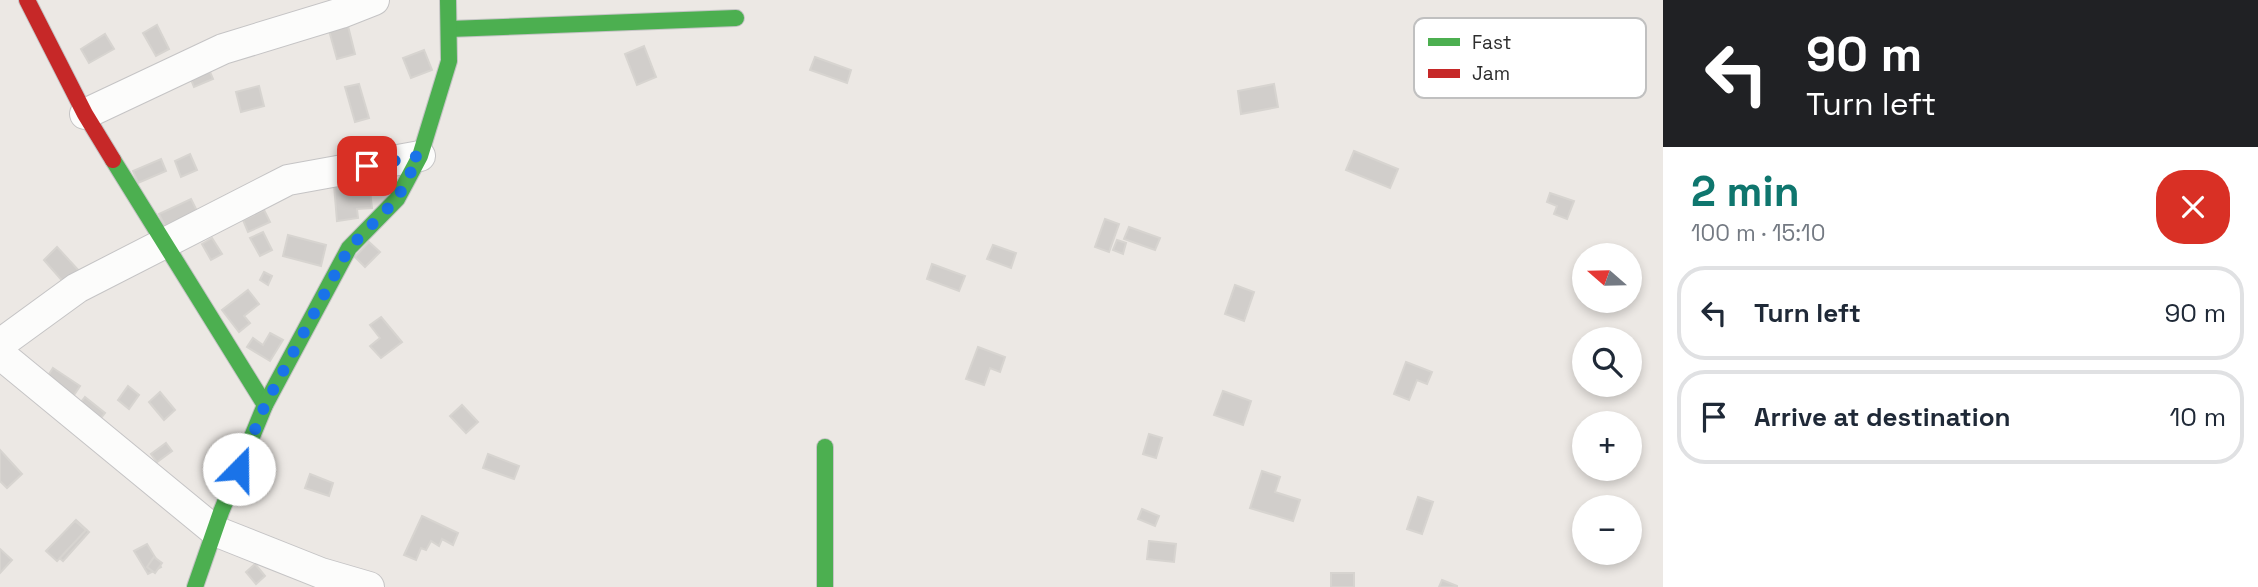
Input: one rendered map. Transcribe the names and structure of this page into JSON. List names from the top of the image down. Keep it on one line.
{"legend":["Fast","Jam"],"north":"left","page":{"turn":["90 m","Turn left"],"heading":["2 min","100 m · 15:10"],"map_buttons":["+","−"],"list":[{"name":"Turn left","value":"90 m"},{"name":"Arrive at destination","value":"10 m"}]}}
